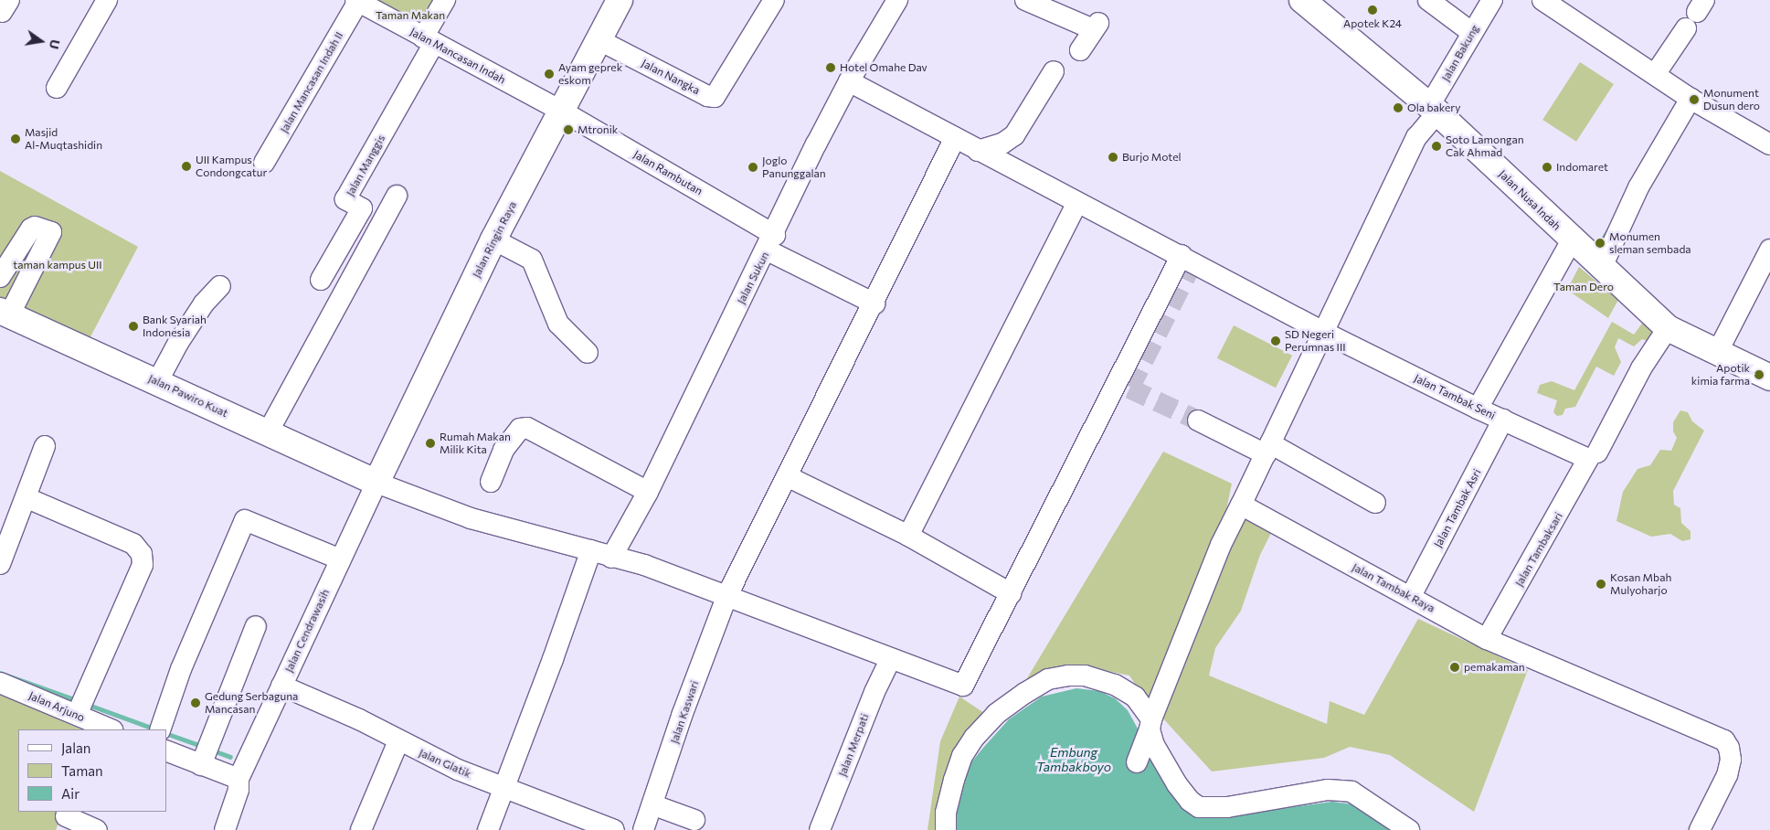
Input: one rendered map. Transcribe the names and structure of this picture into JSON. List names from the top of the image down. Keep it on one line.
{"streets":{"main road":["Jalan Nusa Indah","Jalan Ringin Raya","Jalan Pawiro Kuat"],"street":["Jalan Bakung","Jalan Mancasan Indah","Jalan Nangka","Jalan Mancasan Indah II","Jalan Manggis","Jalan Rambutan","Jalan Sukun","Jalan Tambak Seni","Jalan Tambak Asri","Jalan Tambaksari","Jalan Tambak Raya","Jalan Cendrawasih","Jalan Arjuno","Jalan Kaswari","Jalan Merpati","Jalan Glatik"]},"crossings":[["Jalan Bakung","Jalan Nusa Indah"],["Jalan Bakung","Jalan Tambak Seni"],["Jalan Mancasan Indah","Jalan Mancasan Indah II"],["Jalan Mancasan Indah","Jalan Manggis"],["Jalan Mancasan Indah","Jalan Rambutan"],["Jalan Mancasan Indah","Jalan Ringin Raya"],["Jalan Nangka","Jalan Ringin Raya"],["Jalan Rambutan","Jalan Ringin Raya"],["Jalan Rambutan","Jalan Sukun"],["Jalan Rambutan","Jalan Kaswari"],["Jalan Nusa Indah","Jalan Tambaksari"],["Jalan Ringin Raya","Jalan Pawiro Kuat"],["Jalan Ringin Raya","Jalan Cendrawasih"],["Jalan Sukun","Jalan Tambak Seni"],["Jalan Pawiro Kuat","Jalan Cendrawasih"],["Jalan Tambak Seni","Jalan Tambak Asri"],["Jalan Tambak Seni","Jalan Tambaksari"],["Jalan Tambak Seni","Jalan Kaswari"],["Jalan Tambak Asri","Jalan Tambak Raya"],["Jalan Tambaksari","Jalan Tambak Raya"],["Jalan Cendrawasih","Jalan Glatik"]],"water":["Embung Tambakboyo"],"parks":["Taman Makan","taman kampus UII","Taman Dero"],"places":["Apotek K24","Hotel Omahe Dav","Ayam geprek eskom","Monument Dusun dero","Ola bakery","Mtronik","Masjid Al-Muqtashidin","Soto Lamongan Cak Ahmad","Burjo Motel","UII Kampus Condongcatur","Joglo Panunggalan","Indomaret","Monumen sleman sembada","Bank Syariah Indonesia","SD Negeri Perumnas III","Apotik kimia farma","Rumah Makan Milik Kita","Kosan Mbah Mulyoharjo","pemakaman","Gedung Serbaguna Mancasan"],"legend":["Jalan","Taman","Air"],"north":"right"}
